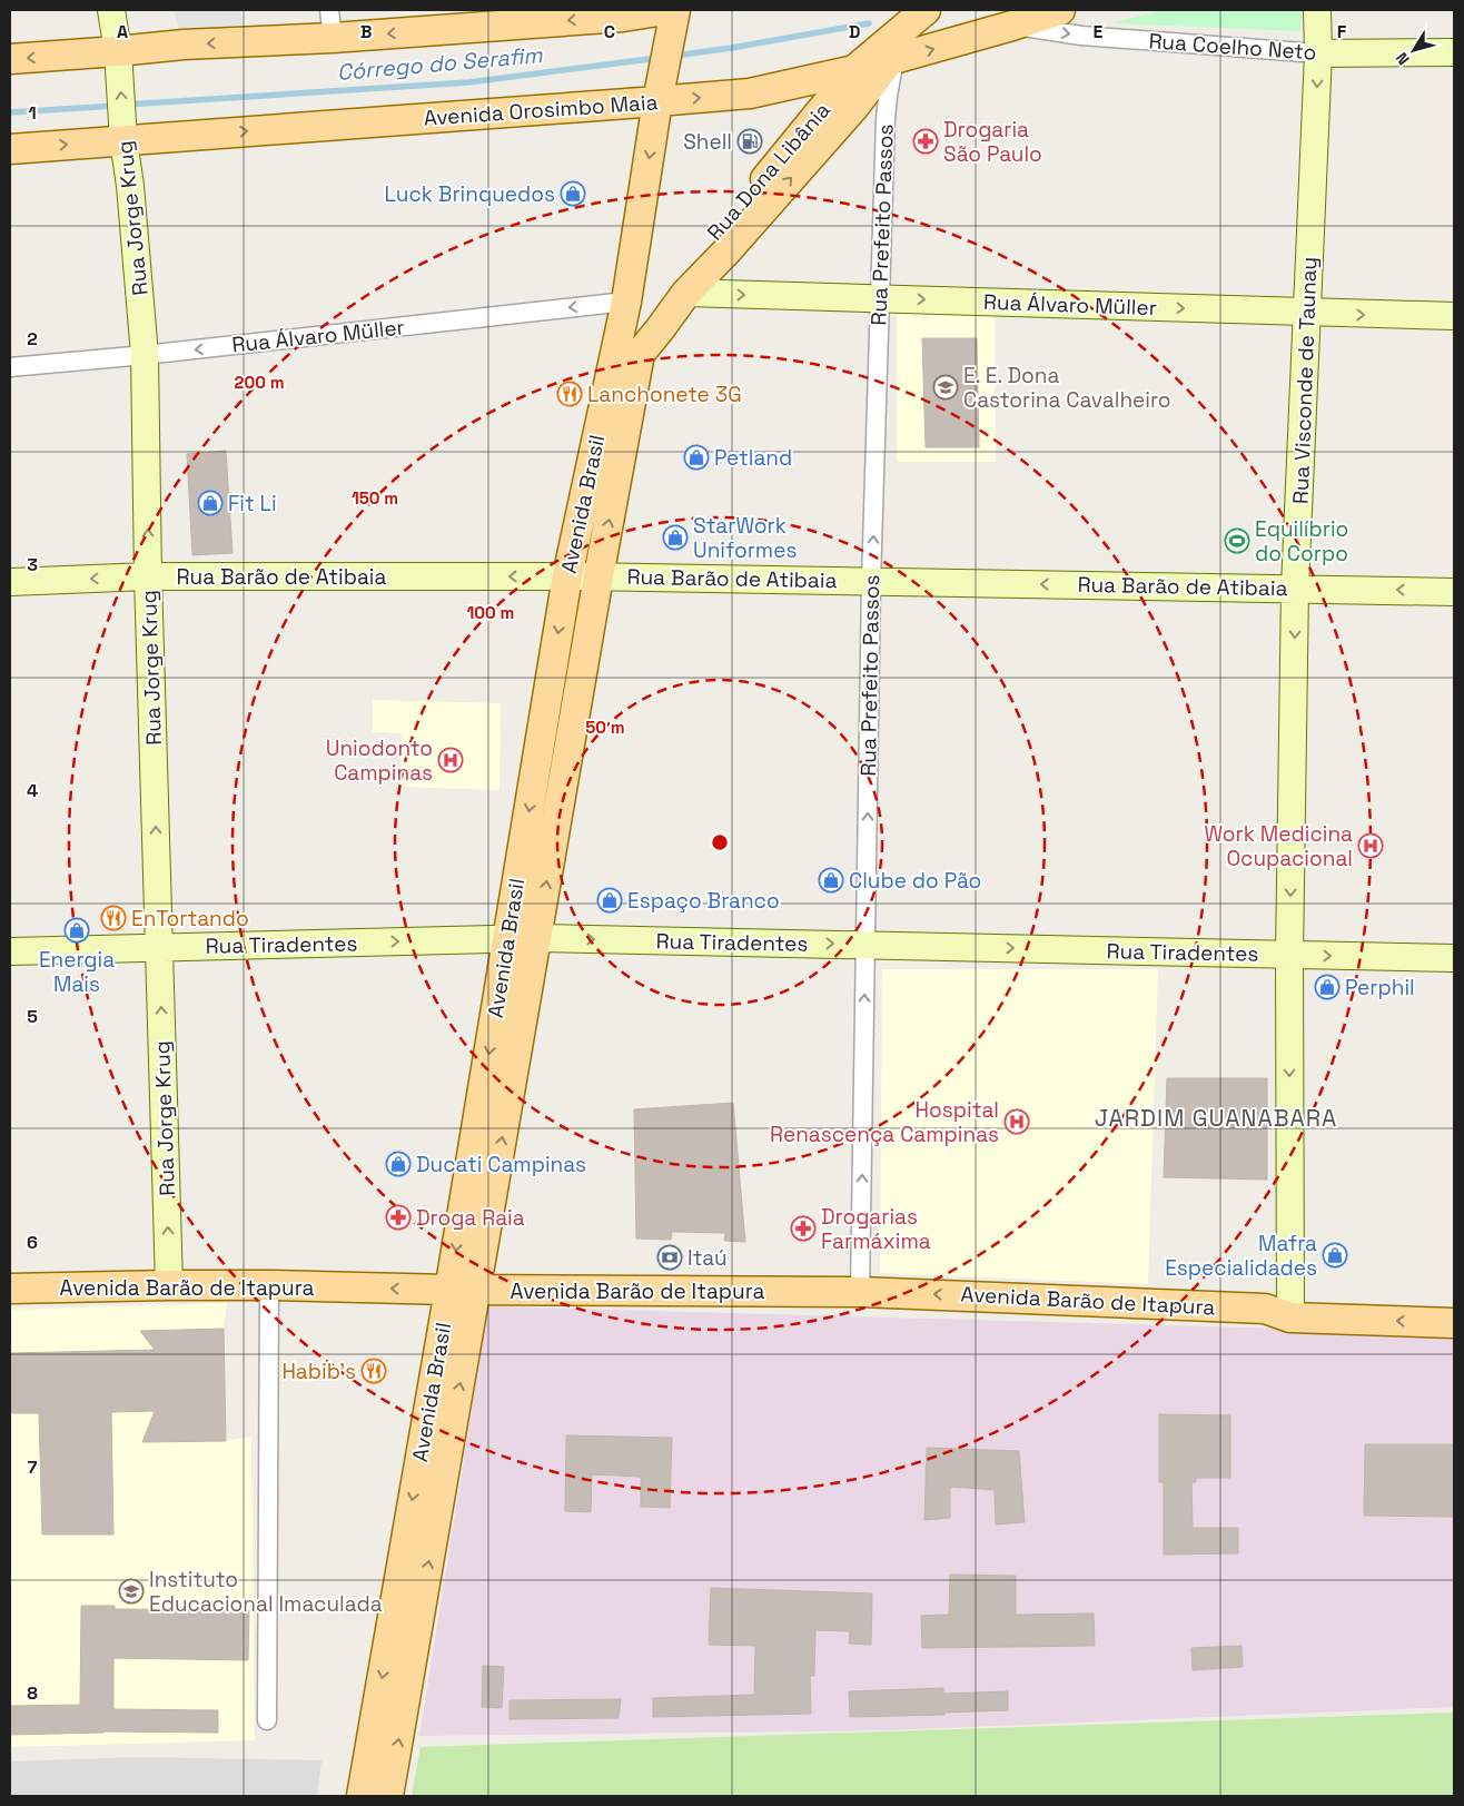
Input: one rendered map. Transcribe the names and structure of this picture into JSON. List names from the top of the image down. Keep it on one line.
{"streets":{"main road":["Rua Coelho Neto","Avenida Orosimbo Maia","Rua Dona Libânia","Rua Jorge Krug","Rua Álvaro Müller","Rua Visconde de Taunay","Avenida Brasil","Rua Barão de Atibaia","Rua Tiradentes","Avenida Barão de Itapura"],"street":["Rua Prefeito Passos"]},"crossings":[["Rua Coelho Neto","Avenida Orosimbo Maia"],["Rua Coelho Neto","Rua Visconde de Taunay"],["Avenida Orosimbo Maia","Rua Dona Libânia"],["Avenida Orosimbo Maia","Rua Jorge Krug"],["Avenida Orosimbo Maia","Rua Prefeito Passos"],["Avenida Orosimbo Maia","Avenida Brasil"],["Rua Dona Libânia","Rua Prefeito Passos"],["Rua Dona Libânia","Rua Álvaro Müller"],["Rua Dona Libânia","Avenida Brasil"],["Rua Jorge Krug","Rua Álvaro Müller"],["Rua Jorge Krug","Rua Barão de Atibaia"],["Rua Jorge Krug","Rua Tiradentes"],["Rua Jorge Krug","Avenida Barão de Itapura"],["Rua Prefeito Passos","Rua Álvaro Müller"],["Rua Prefeito Passos","Rua Barão de Atibaia"],["Rua Prefeito Passos","Rua Tiradentes"],["Rua Prefeito Passos","Avenida Barão de Itapura"],["Rua Álvaro Müller","Rua Visconde de Taunay"],["Rua Álvaro Müller","Avenida Brasil"],["Rua Visconde de Taunay","Rua Barão de Atibaia"],["Rua Visconde de Taunay","Rua Tiradentes"],["Rua Visconde de Taunay","Avenida Barão de Itapura"],["Avenida Brasil","Rua Barão de Atibaia"],["Avenida Brasil","Rua Tiradentes"],["Avenida Brasil","Avenida Barão de Itapura"]],"one_way":["Rua Coelho Neto","Rua Jorge Krug","Rua Prefeito Passos","Rua Visconde de Taunay","Rua Barão de Atibaia","Rua Tiradentes","Avenida Barão de Itapura"],"districts":["JARDIM GUANABARA"],"water":["Córrego do Serafim"],"places":{"fuel station":["Shell"],"pharmacy":["Drogaria São Paulo","Droga Raia","Drogarias Farmáxima"],"shop":["Luck Brinquedos","Petland","Fit Li","StarWork Uniformes","Clube do Pão","Espaço Branco","Energia Mais","Perphil","Ducati Campinas","Mafra Especialidades"],"school or university":["E. E. Dona Castorina Cavalheiro","Instituto Educacional Imaculada"],"restaurant":["Lanchonete 3G","EnTortando","Habib's"],"sports":["Equilíbrio do Corpo"],"hospital":["Uniodonto Campinas","Work Medicina Ocupacional","Hospital Renascença Campinas"],"bank":["Itaú"]},"north":"bottom left","grid":{"columns":["A","B","C","D","E","F"],"rows":["1","2","3","4","5","6","7","8"]},"rings":["200 m","150 m","100 m","50 m"]}
